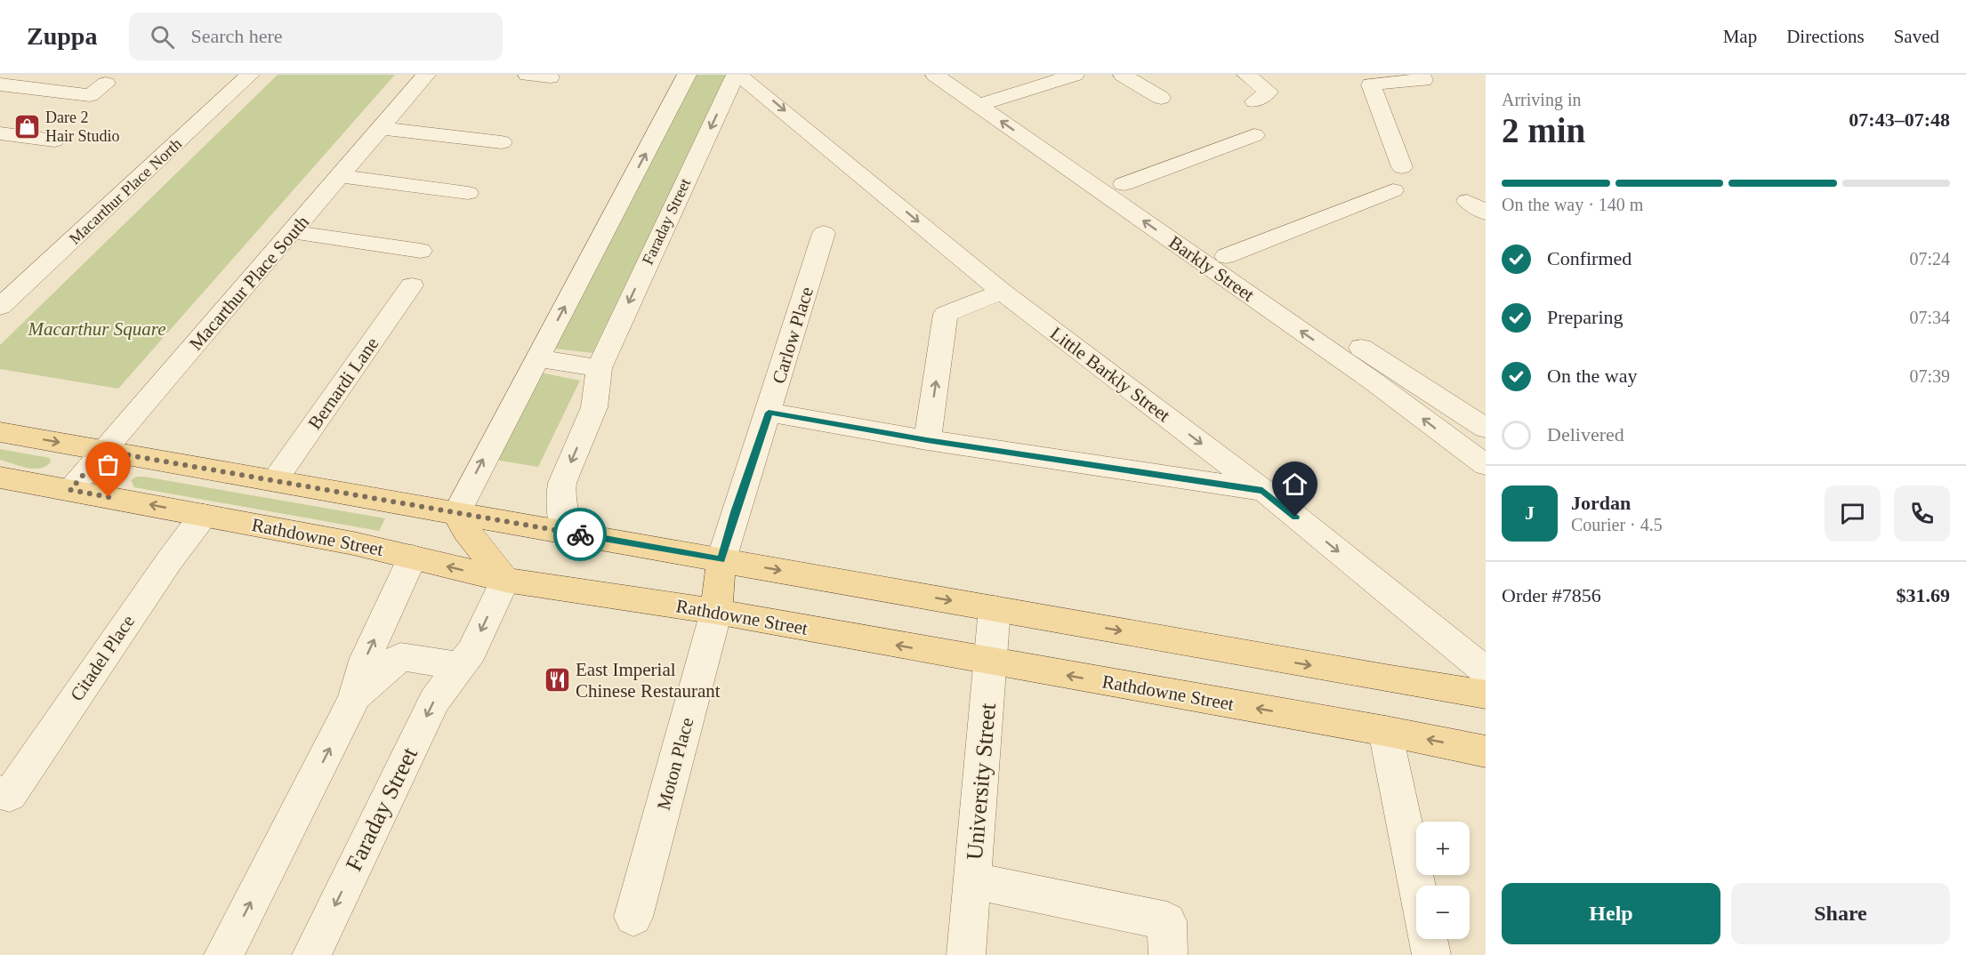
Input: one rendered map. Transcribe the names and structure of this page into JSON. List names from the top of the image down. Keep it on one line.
{"streets":{"main road":["Rathdowne Street"],"street":["Macarthur Place North","Faraday Street","Barkly Street","Macarthur Place South","Carlow Place","Little Barkly Street","Bernardi Lane","Citadel Place","Moton Place","University Street"]},"crossings":[["Faraday Street","Little Barkly Street"],["Faraday Street","Rathdowne Street"],["Macarthur Place South","Rathdowne Street"],["Rathdowne Street","Citadel Place"],["Rathdowne Street","Moton Place"],["Rathdowne Street","University Street"]],"one_way":["Little Barkly Street"],"parks":["Macarthur Square"],"places":{"shop":["Dare 2 Hair Studio"],"restaurant":["East Imperial Chinese Restaurant"]},"page":{"header":"Zuppa","search":"Search here","nav":["Map","Directions","Saved"],"heading":["2 min","Arriving in","07:43–07:48"],"panel":["Jordan","Courier · 4.5","Order #7856","$31.69"],"bar":"On the way · 140 m","list":[["Confirmed","07:24"],["Preparing","07:34"],["On the way","07:39"],"Delivered"],"round":"J","map_buttons":["+","−"],"buttons":["Help","Share"]}}
